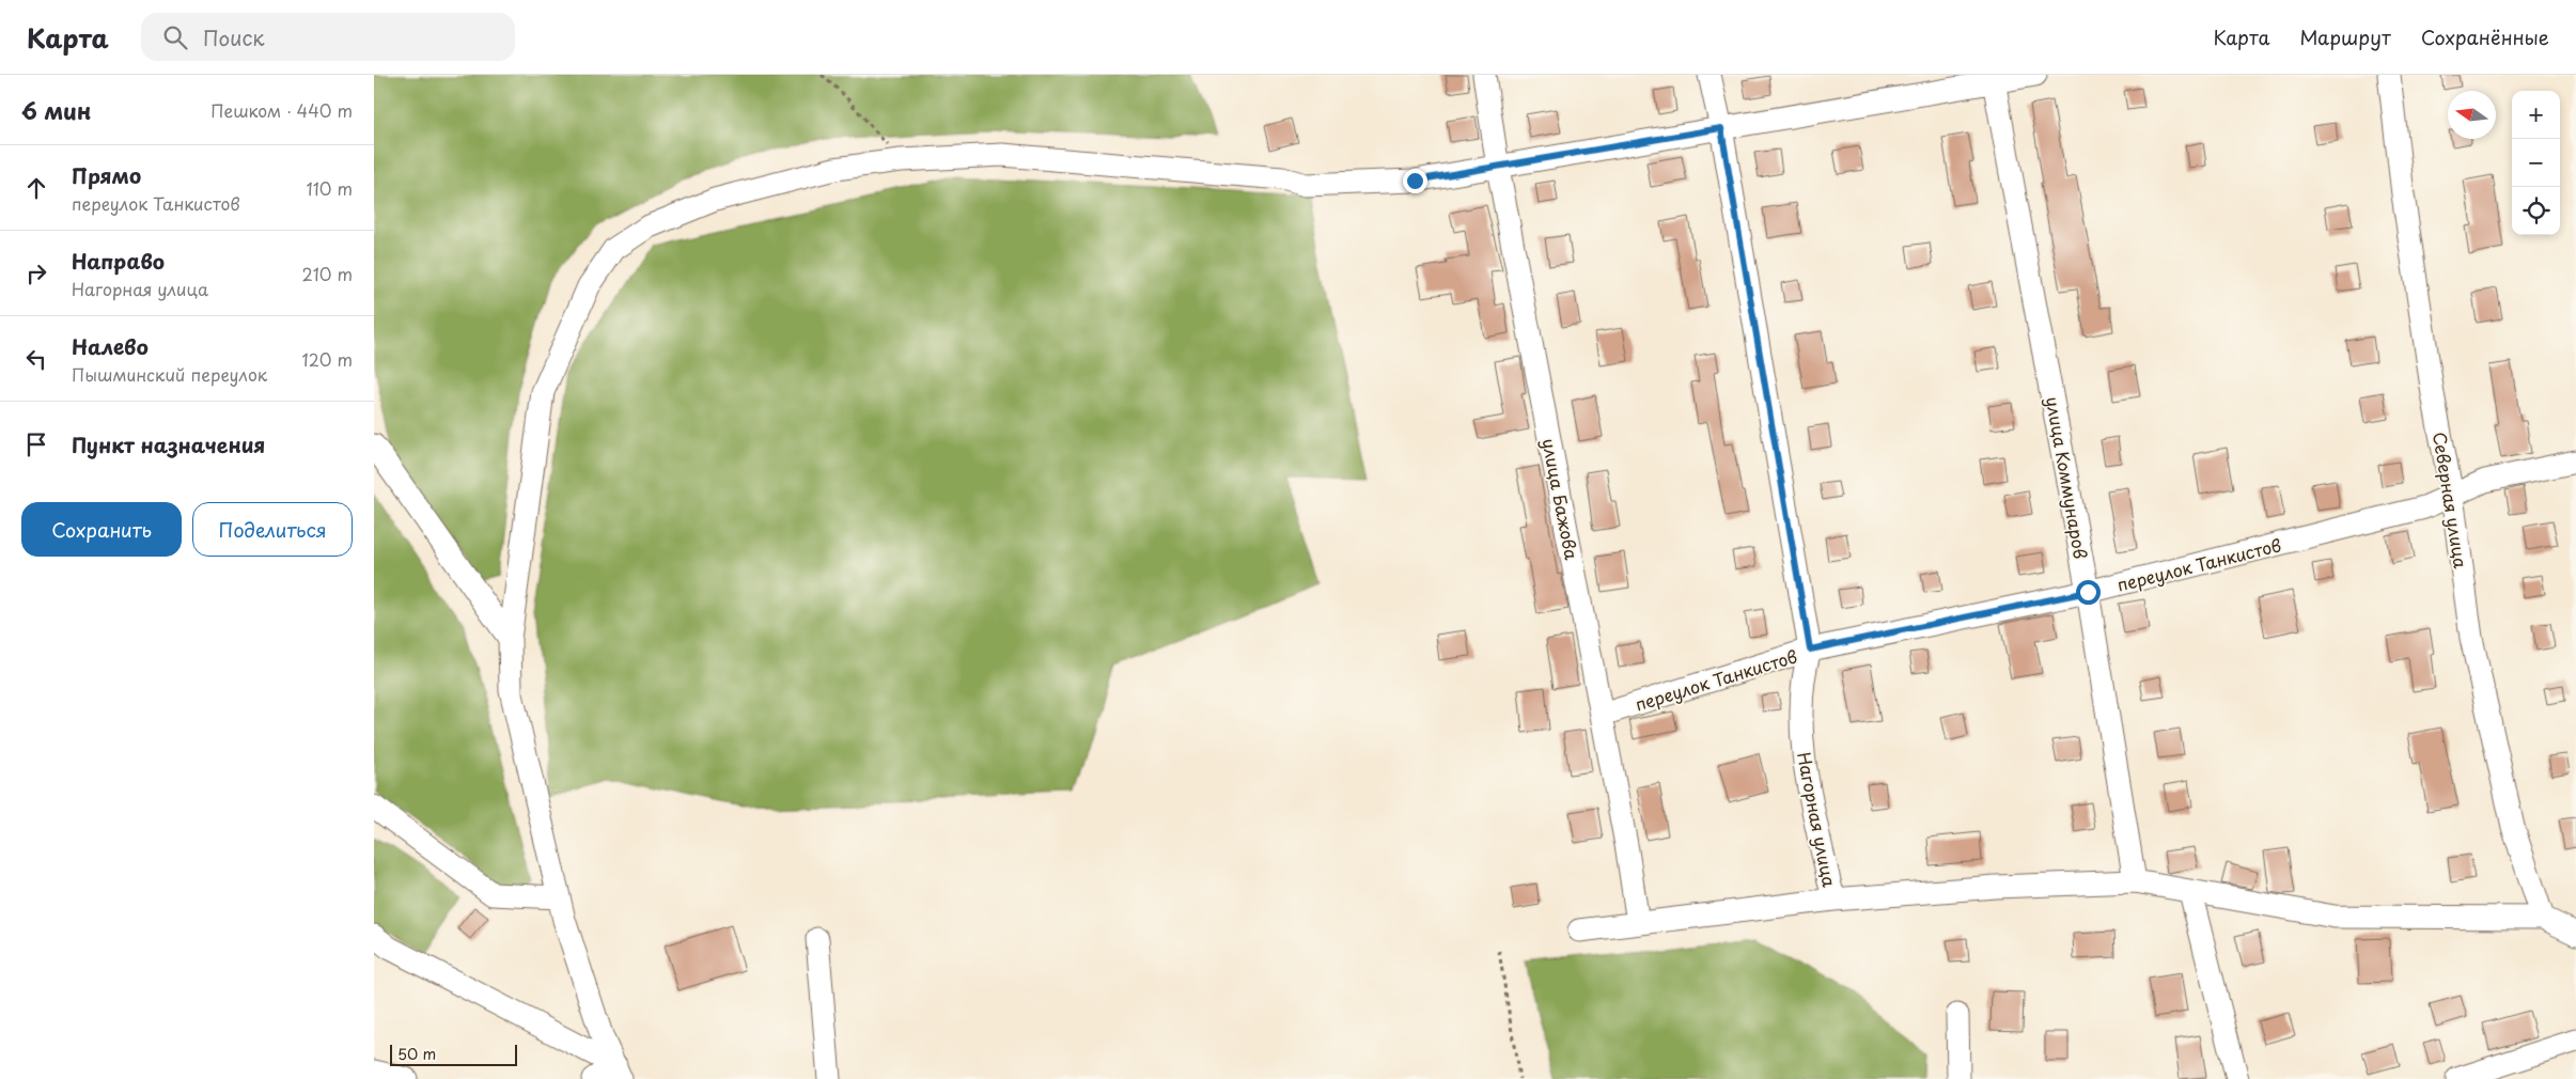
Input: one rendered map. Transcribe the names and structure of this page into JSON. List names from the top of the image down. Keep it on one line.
{"streets":{"street":["улица Коммунаров","улица Бажова","Северная улица","переулок Танкистов","Нагорная улица"]},"crossings":[["улица Коммунаров","переулок Танкистов"],["улица Бажова","переулок Танкистов"],["Северная улица","переулок Танкистов"],["переулок Танкистов","Нагорная улица"]],"scale_bar":"50 m","north":"left","page":{"header":"Карта","search":"Поиск","nav":["Карта","Маршрут","Сохранённые"],"heading":["6 мин","Пешком · 440 m"],"map_buttons":["+","−"],"list":[["Прямо","переулок Танкистов","110 m"],["Направо","Нагорная улица","210 m"],["Налево","Пышминский переулок","120 m"],"Пункт назначения"],"buttons":["Сохранить","Поделиться"],"scale":"50 m"}}
